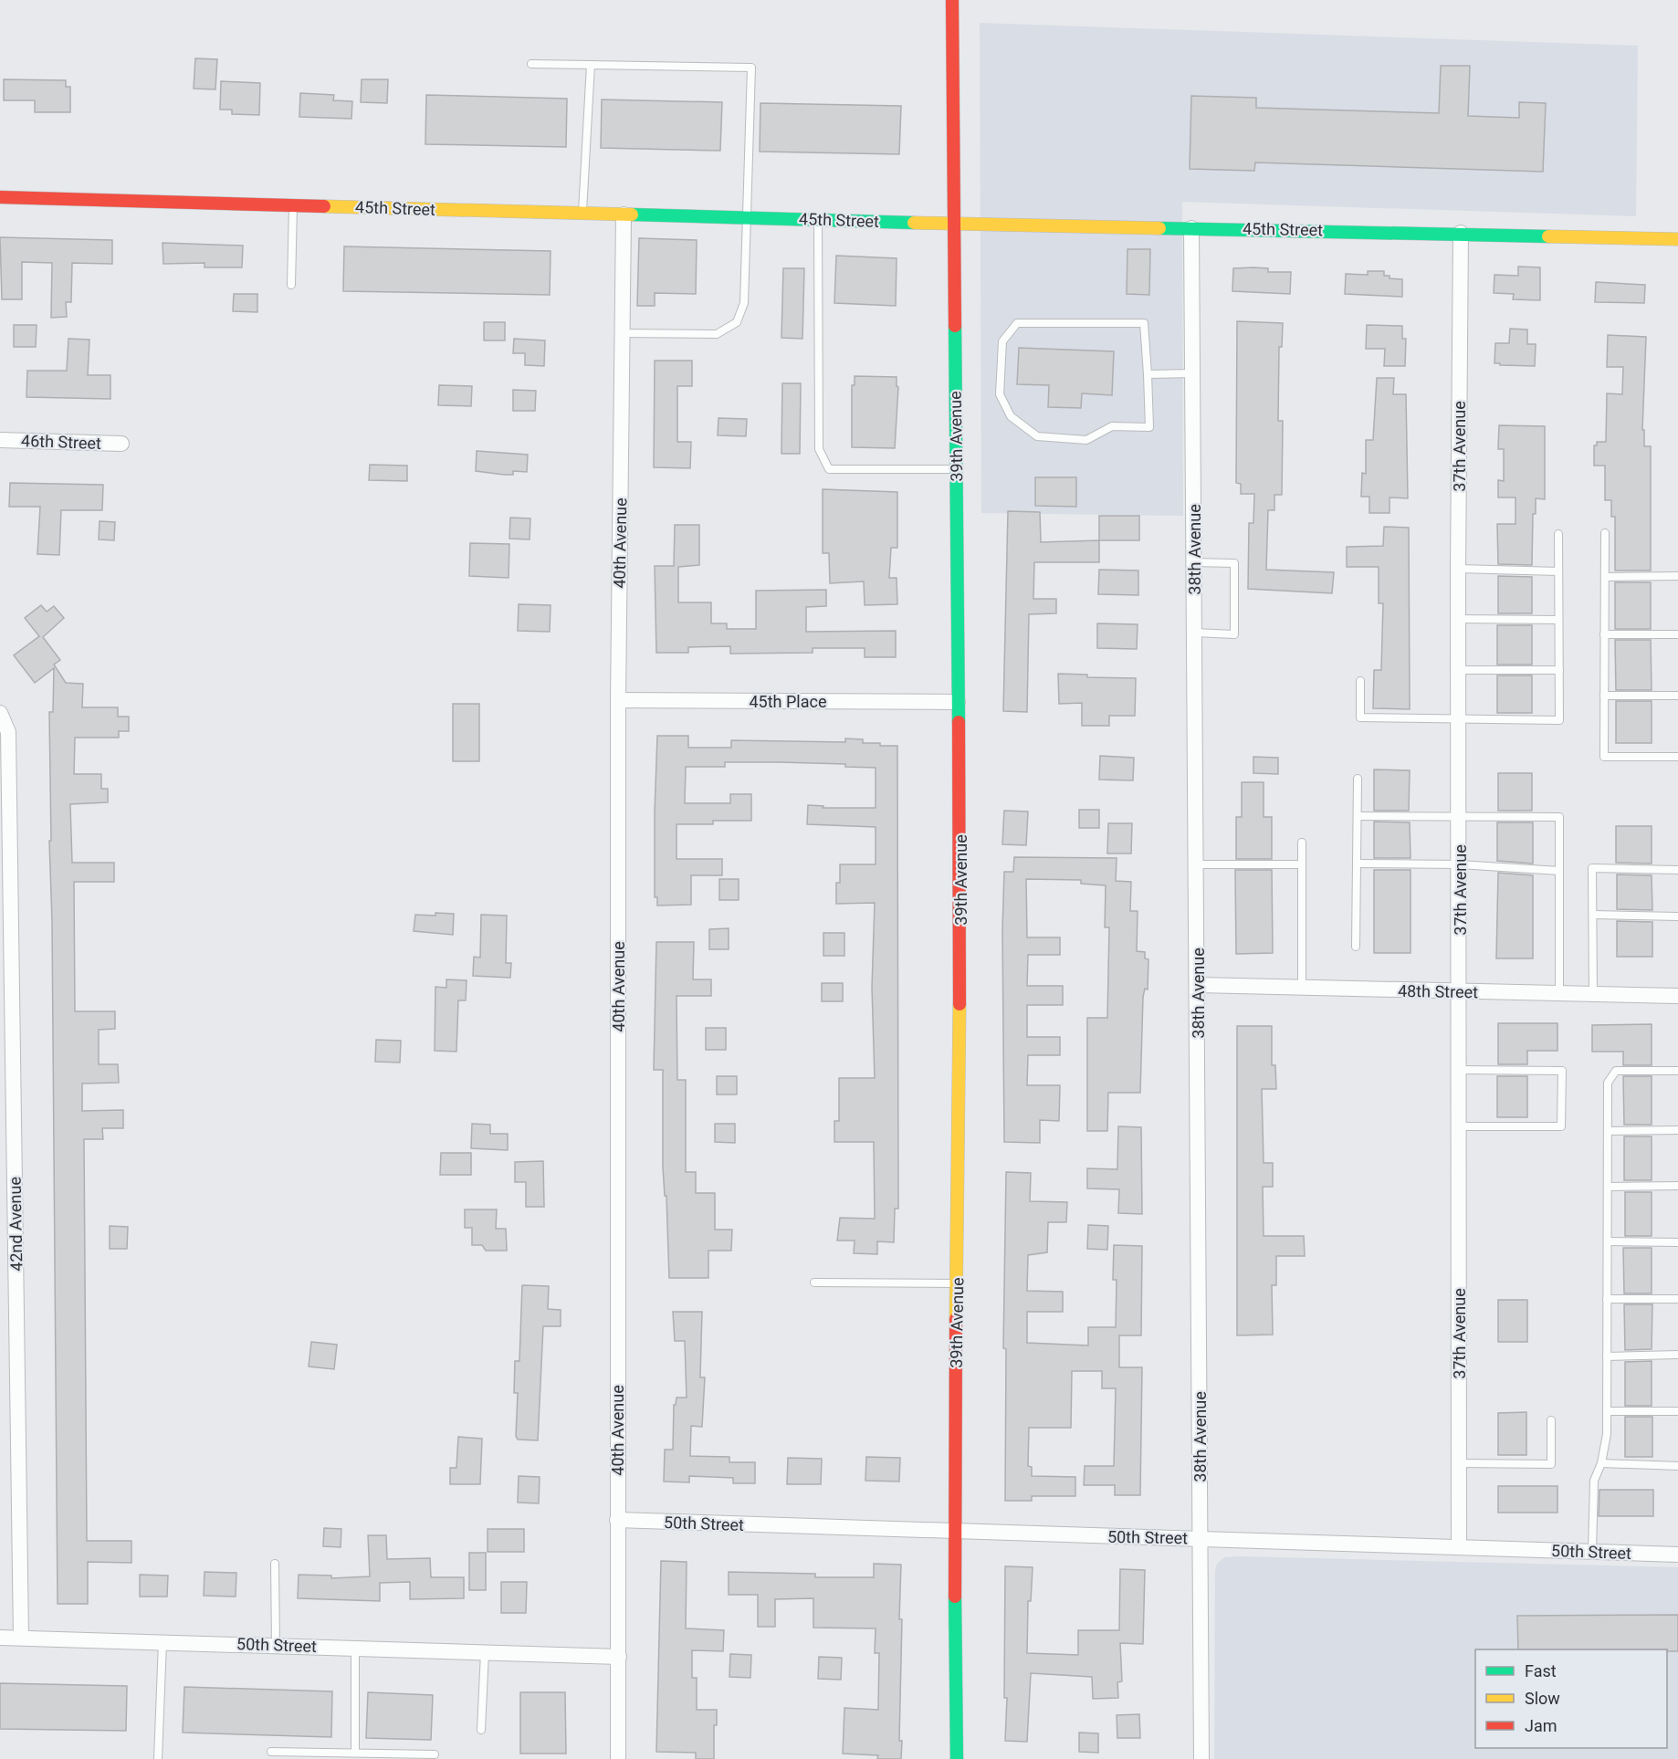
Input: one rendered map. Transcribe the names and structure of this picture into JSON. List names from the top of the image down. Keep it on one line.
{"streets":{"main road":["45th Street","39th Avenue"],"street":["46th Street","37th Avenue","40th Avenue","38th Avenue","45th Place","48th Street","42nd Avenue","50th Street"]},"crossings":[["45th Street","39th Avenue"],["45th Street","37th Avenue"],["45th Street","40th Avenue"],["45th Street","38th Avenue"],["39th Avenue","45th Place"],["39th Avenue","50th Street"],["37th Avenue","48th Street"],["37th Avenue","50th Street"],["40th Avenue","45th Place"],["40th Avenue","50th Street"],["38th Avenue","48th Street"],["38th Avenue","50th Street"],["42nd Avenue","50th Street"]],"legend":["Fast","Slow","Jam"]}
